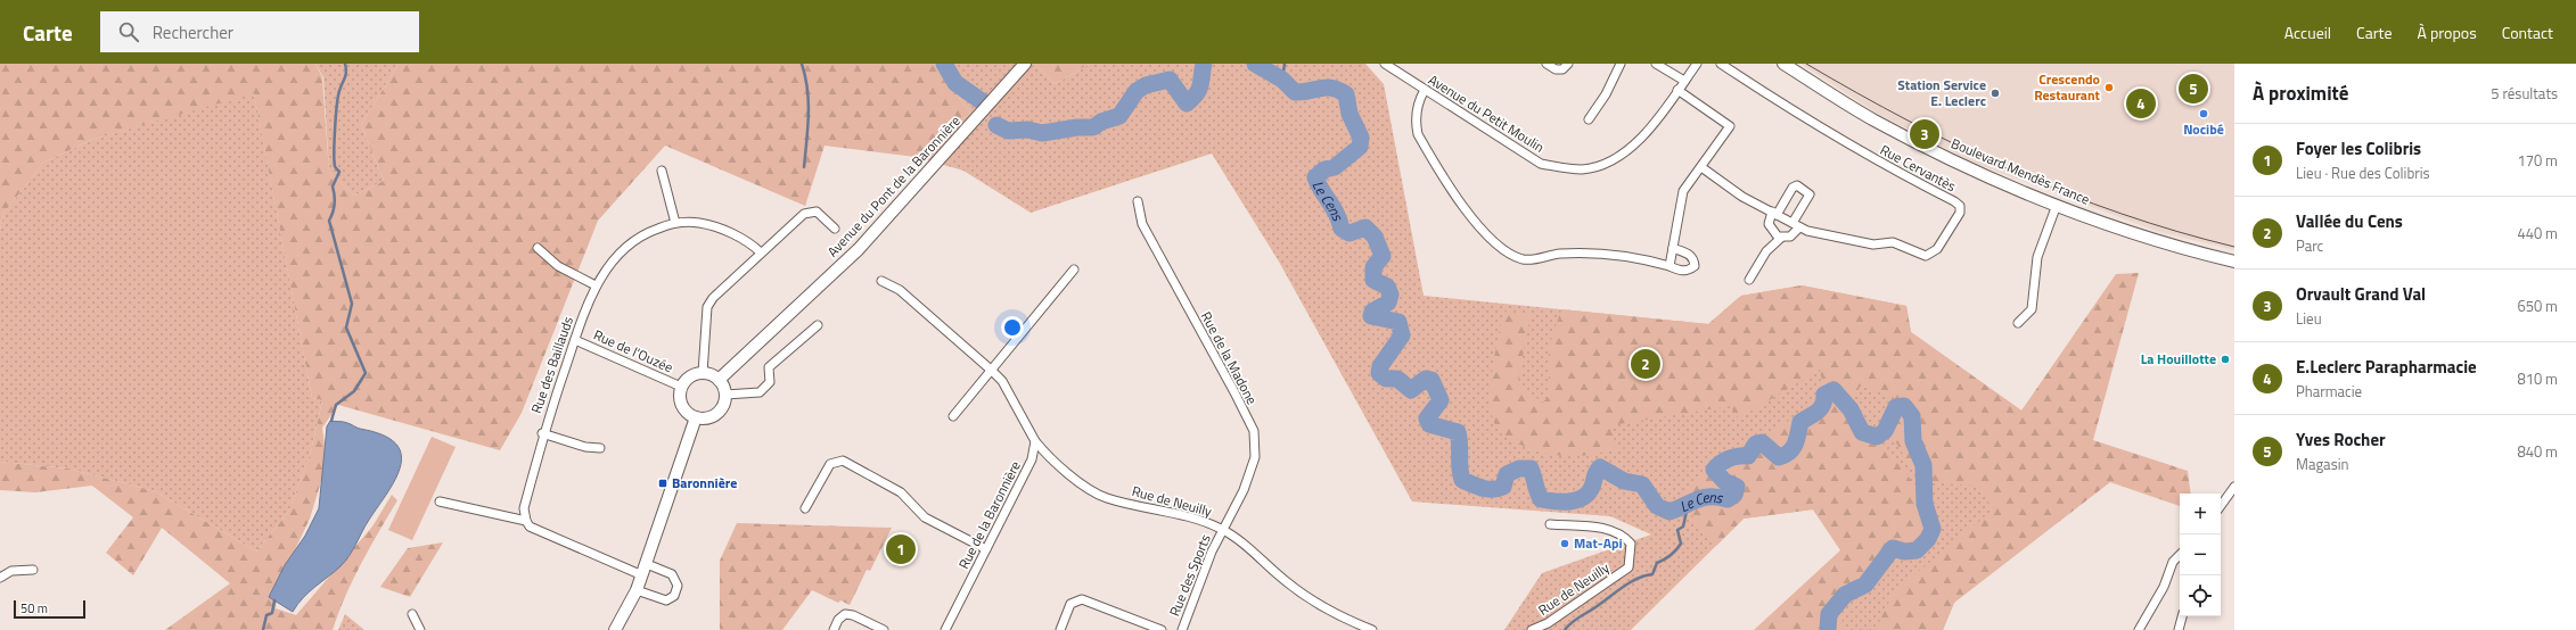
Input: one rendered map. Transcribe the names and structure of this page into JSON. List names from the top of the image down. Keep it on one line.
{"streets":{"street":["Avenue du Petit Moulin","Rue Cervantès","Boulevard Mendès France","Avenue du Pont de la Baronnière","Rue de l'Ouzée","Rue de la Madone","Rue des Baillauds","Rue de Neuilly","Rue de la Baronnière","Rue des Sports"]},"crossings":[["Avenue du Pont de la Baronnière","Rue de l'Ouzée"],["Rue de l'Ouzée","Rue des Baillauds"],["Rue de la Madone","Rue de Neuilly"],["Rue de la Madone","Rue des Sports"],["Rue de Neuilly","Rue de la Baronnière"],["Rue de Neuilly","Rue des Sports"]],"water":["Le Cens"],"places":{"other":["Crescendo Restaurant","Station Service E. Leclerc","Nocibé","La Houillotte","Mat-Api"],"transit":["Baronnière"]},"scale_bar":"50 m","page":{"header":"Carte","search":"Rechercher","nav":["Accueil","Carte","À propos","Contact"],"heading":["À proximité","5 résultats"],"pins":["5","4","3","2","1"],"list":[{"mark":"1","name":"Foyer les Colibris","note":"Lieu · Rue des Colibris","value":"170 m"},{"mark":"2","name":"Vallée du Cens","note":"Parc","value":"440 m"},{"mark":"3","name":"Orvault Grand Val","note":"Lieu","value":"650 m"},{"mark":"4","name":"E.Leclerc Parapharmacie","note":"Pharmacie","value":"810 m"},{"mark":"5","name":"Yves Rocher","note":"Magasin","value":"840 m"}],"map_buttons":["+","−"],"scale":"50 m"}}
